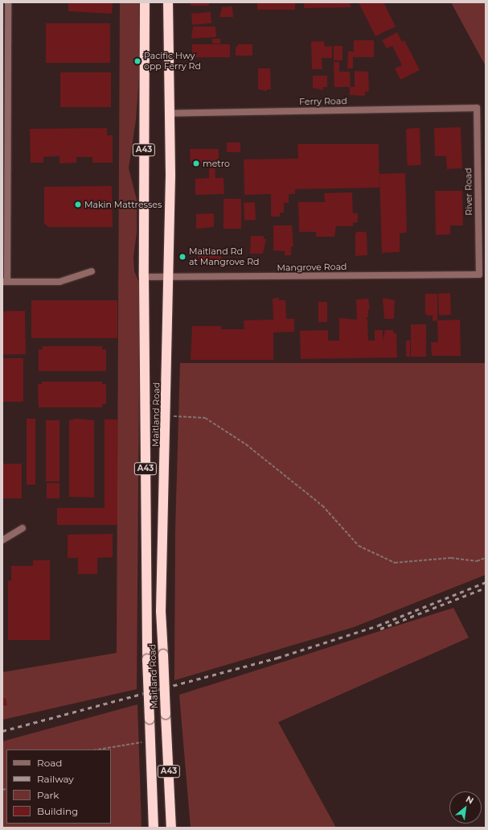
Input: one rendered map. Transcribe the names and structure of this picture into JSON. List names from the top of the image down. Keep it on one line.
{"streets":{"highway":["A43","Maitland Road"],"street":["Ferry Road","River Road","Mangrove Road"]},"crossings":[["Ferry Road","River Road"],["Ferry Road","Maitland Road"],["River Road","Mangrove Road"],["Mangrove Road","Maitland Road"]],"places":["Pacific Hwy opp Ferry Rd","metro","Makin Mattresses","Maitland Rd at Mangrove Rd"],"legend":["Road","Railway","Park","Building"],"north":"top right"}
